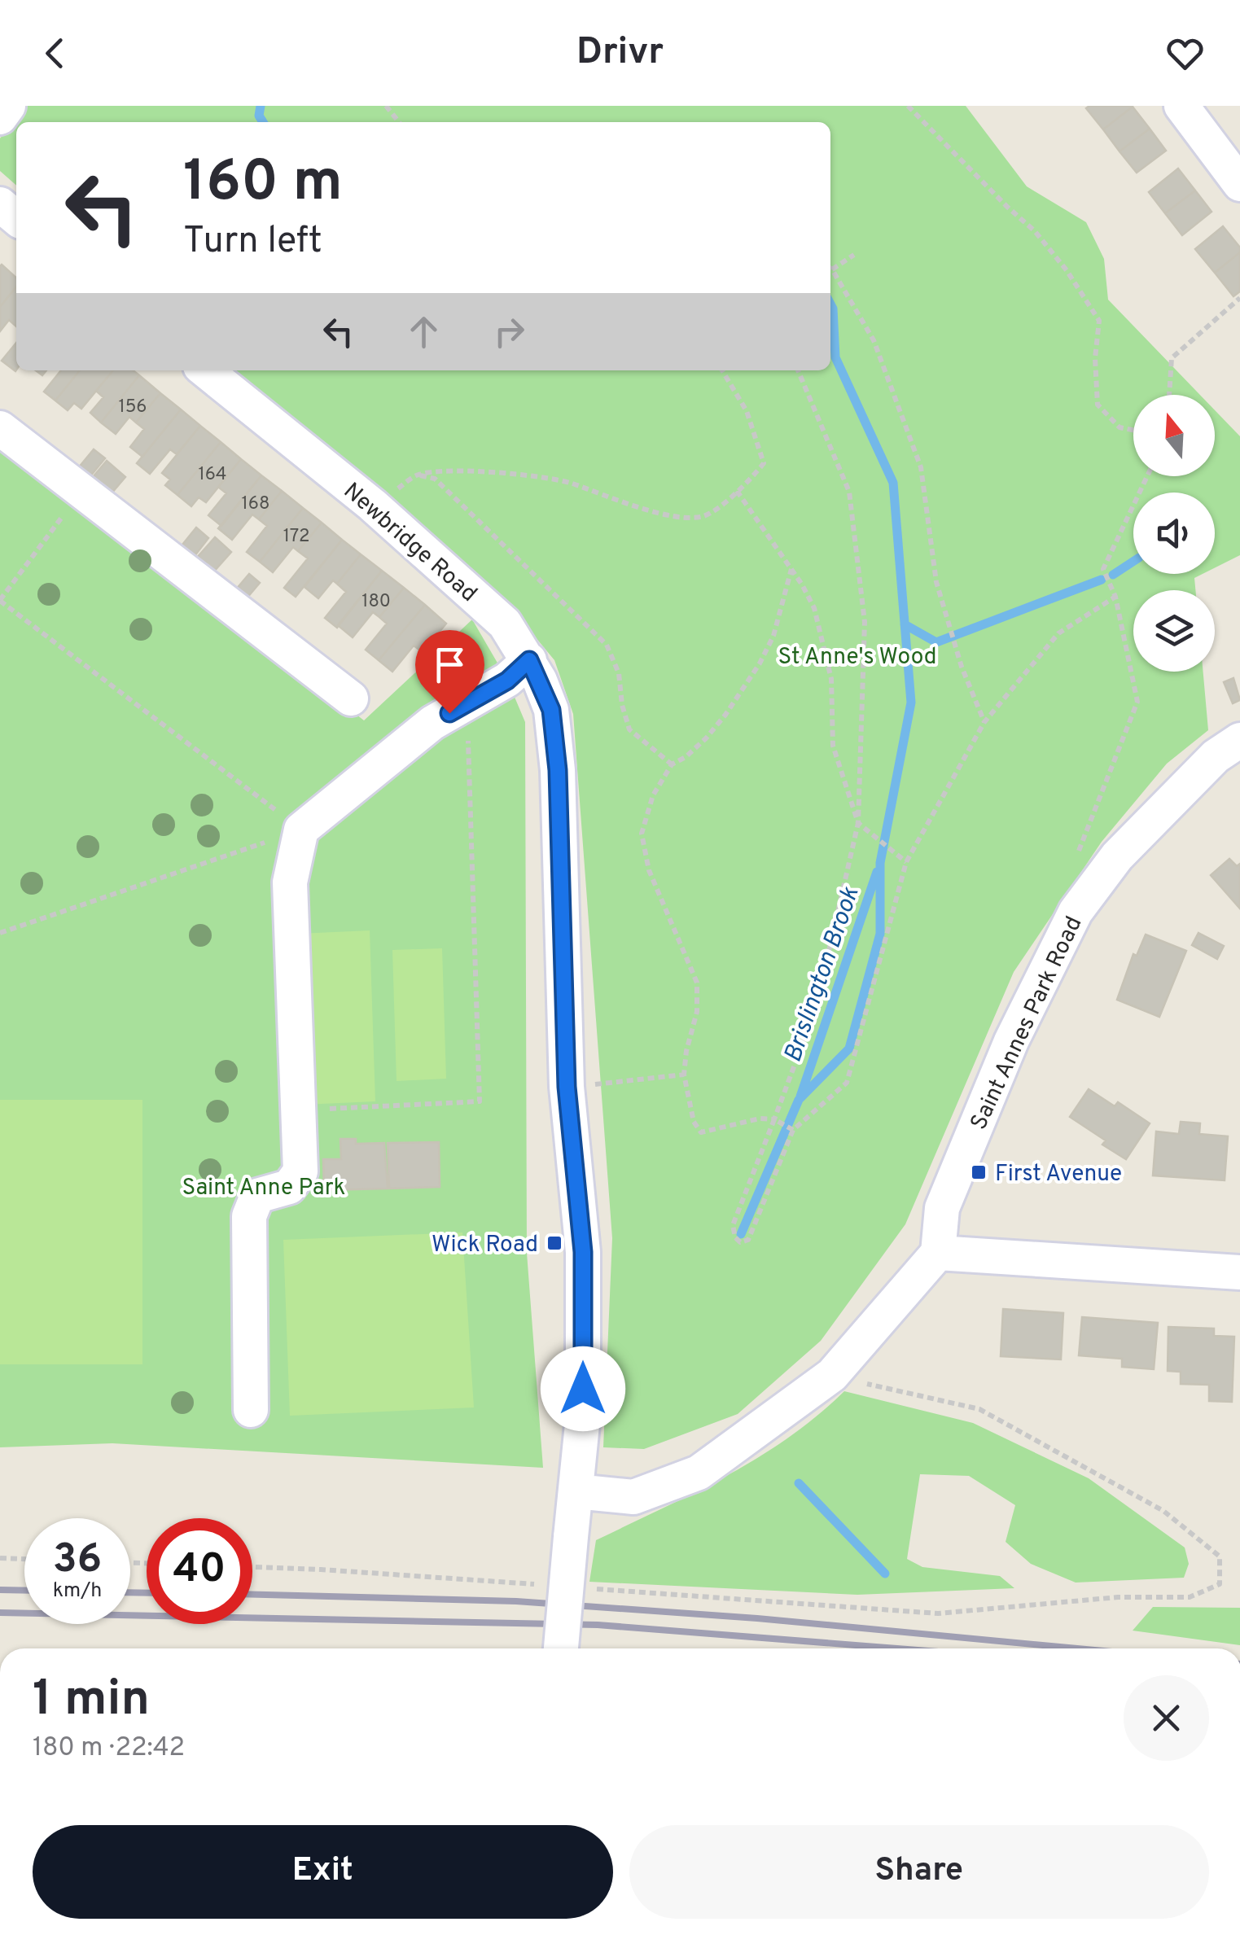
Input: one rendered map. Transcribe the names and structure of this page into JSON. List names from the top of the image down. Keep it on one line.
{"streets":{"street":["Newbridge Road","Saint Annes Park Road"]},"water":["Brislington Brook"],"parks":["St Anne's Wood","Saint Anne Park"],"places":{"transit":["First Avenue","Wick Road"]},"house_numbers":["156","164","168","172","180"],"north":"top","page":{"header":"Drivr","turn":["160 m","Turn left"],"speed":"36 km/h","limit":"40","heading":["1 min","180 m · 22:42"],"buttons":["Exit","Share"]}}
